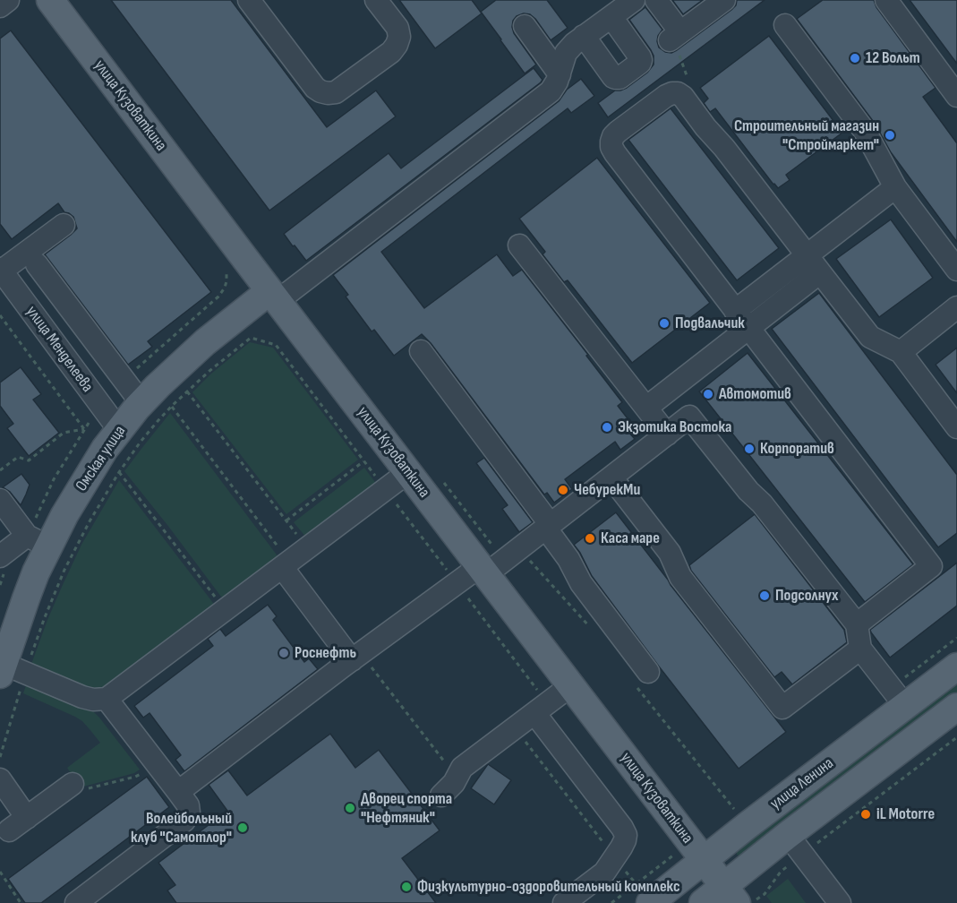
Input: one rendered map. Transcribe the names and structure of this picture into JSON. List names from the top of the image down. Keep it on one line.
{"streets":{"main road":["улица Кузоваткина","Омская улица","улица Ленина"],"street":["улица Менделеева"]},"crossings":[["улица Кузоваткина","Омская улица"],["улица Кузоваткина","улица Ленина"],["улица Менделеева","Омская улица"]],"places":["12 Вольт","Строительный магазин \"Строймаркет\"","Подвальчик","Автомотив","Экзотика Востока","Корпоратив","ЧебурекМи","Каса маре","Подсолнух","Роснефть","Дворец спорта \"Нефтяник\"","iL Motorre","Волейбольный клуб \"Самотлор\"","Физкультурно-оздоровительный комплекс"]}
